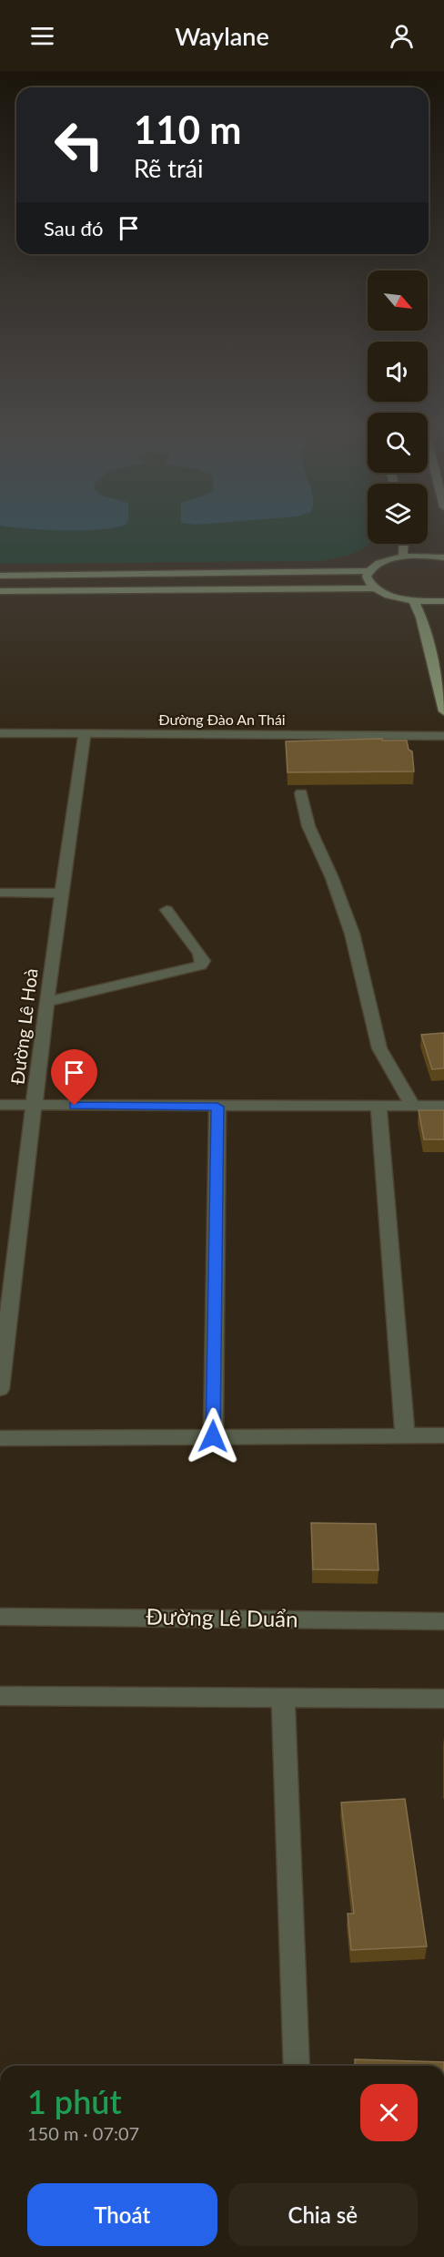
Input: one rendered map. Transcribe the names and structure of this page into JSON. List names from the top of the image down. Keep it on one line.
{"streets":{"street":["Đường Đào An Thái","Đường Lê Hoà","Đường Lê Duẩn"]},"crossings":[["Đường Đào An Thái","Đường Lê Hoà"]],"north":"bottom right","page":{"header":"Waylane","turn":["110 m","Rẽ trái"],"then":"Sau đó","heading":["1 phút","150 m · 07:07"],"buttons":["Thoát","Chia sẻ"]}}
